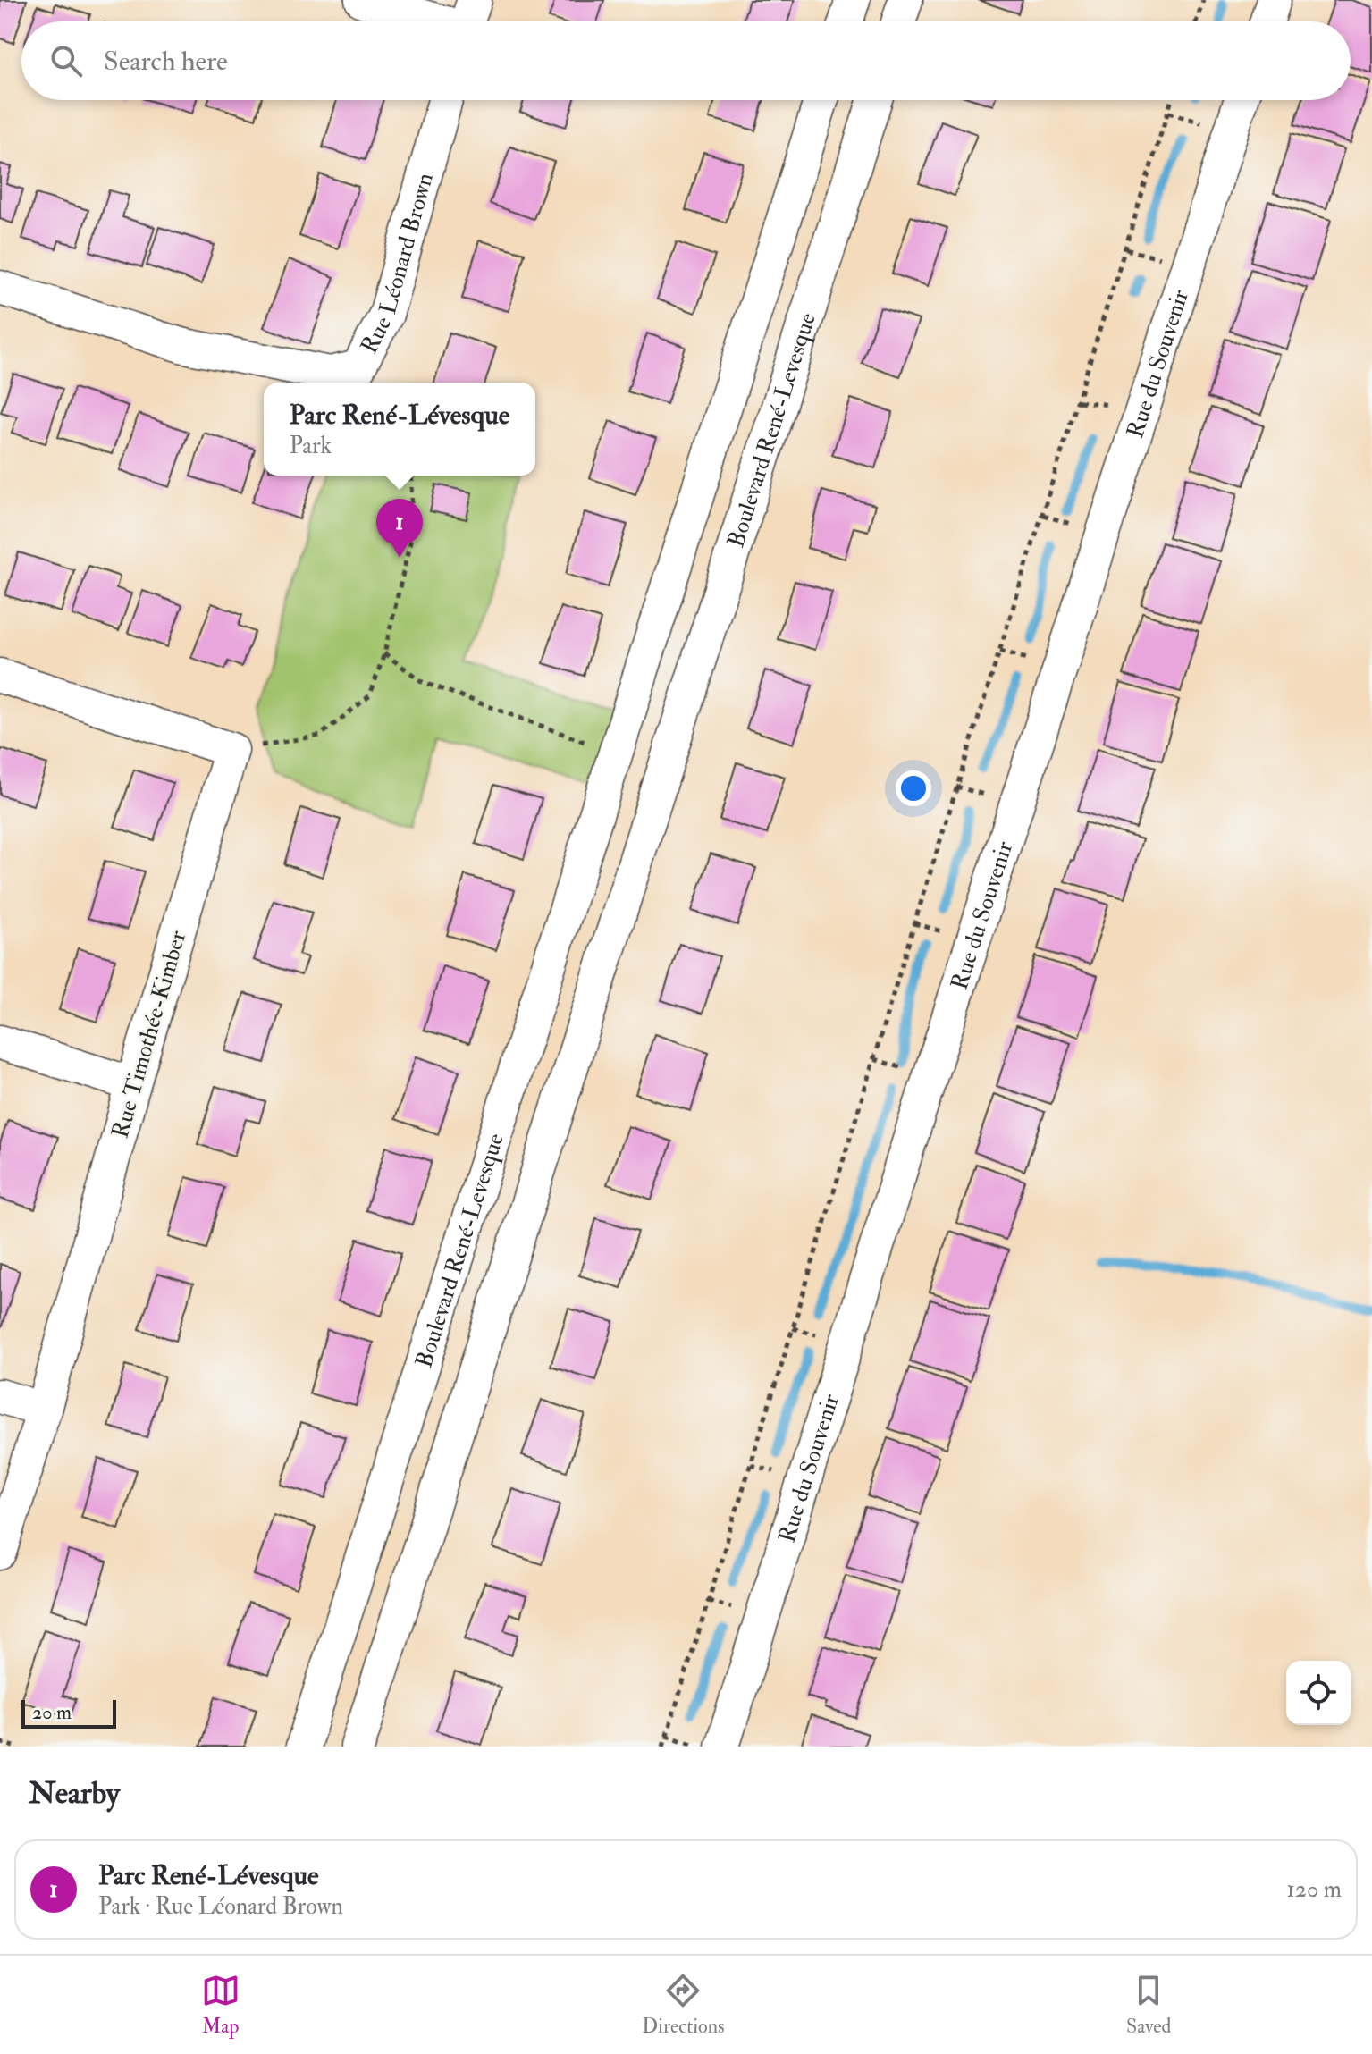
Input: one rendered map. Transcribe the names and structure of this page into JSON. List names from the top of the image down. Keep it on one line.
{"streets":{"street":["Rue Léonard Brown","Rue du Souvenir","Boulevard René-Levesque","Rue Timothée-Kimber"]},"scale_bar":"20 m","page":{"search":"Search here","popup":["Parc René-Lévesque","Park"],"pins":"1","scale":"20 m","heading":"Nearby","list":[{"mark":"1","name":"Parc René-Lévesque","note":"Park · Rue Léonard Brown","value":"120 m"}],"nav":["Map","Directions","Saved"]}}
